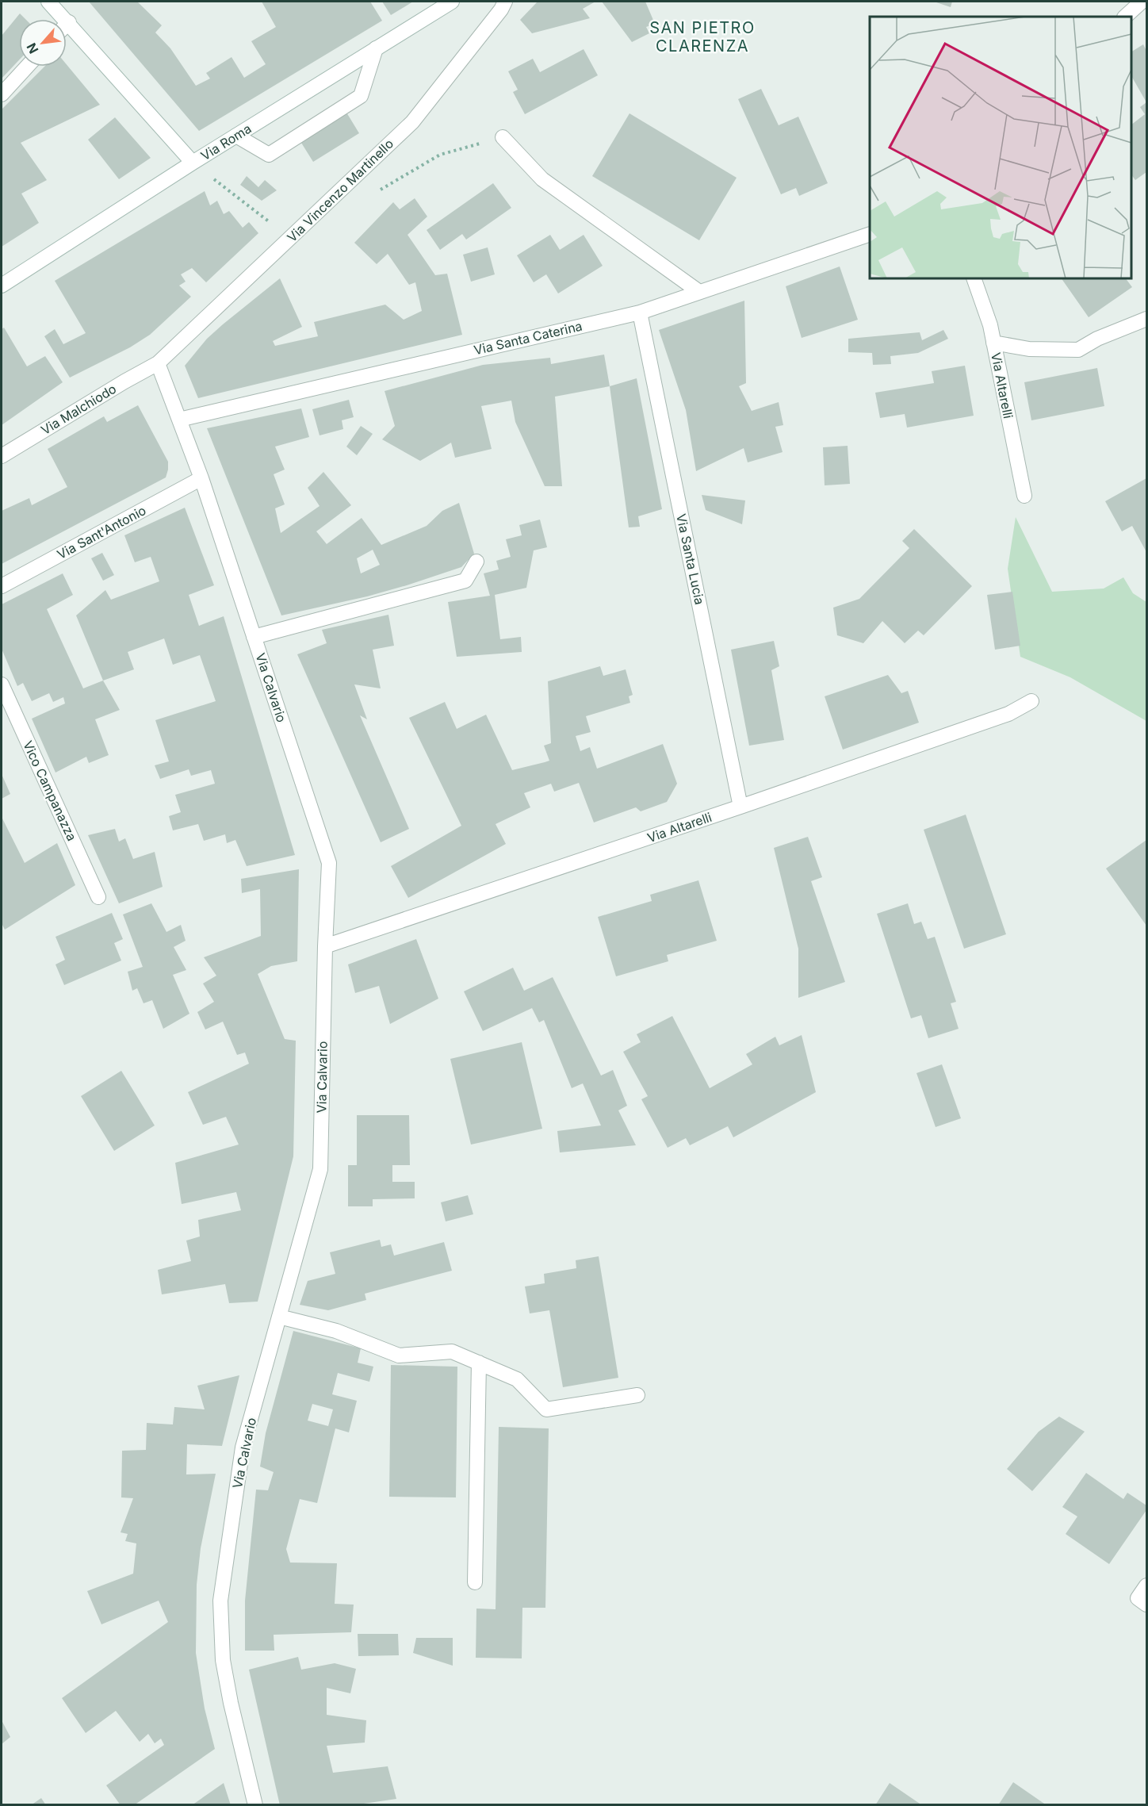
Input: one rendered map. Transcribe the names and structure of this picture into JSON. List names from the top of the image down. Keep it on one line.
{"streets":{"street":["Via Roma","Via Vincenzo Martinello","Via Santa Caterina","Via Altarelli","Via Malchiodo","Via Sant'Antonio","Via Santa Lucia","Via Calvario","Vico Campanazza"]},"crossings":[["Via Vincenzo Martinello","Via Malchiodo"],["Via Vincenzo Martinello","Via Calvario"],["Via Santa Caterina","Via Santa Lucia"],["Via Santa Caterina","Via Calvario"],["Via Altarelli","Via Santa Lucia"],["Via Altarelli","Via Calvario"],["Via Malchiodo","Via Calvario"],["Via Sant'Antonio","Via Calvario"]],"districts":["SAN PIETRO CLARENZA"],"north":"bottom left"}
